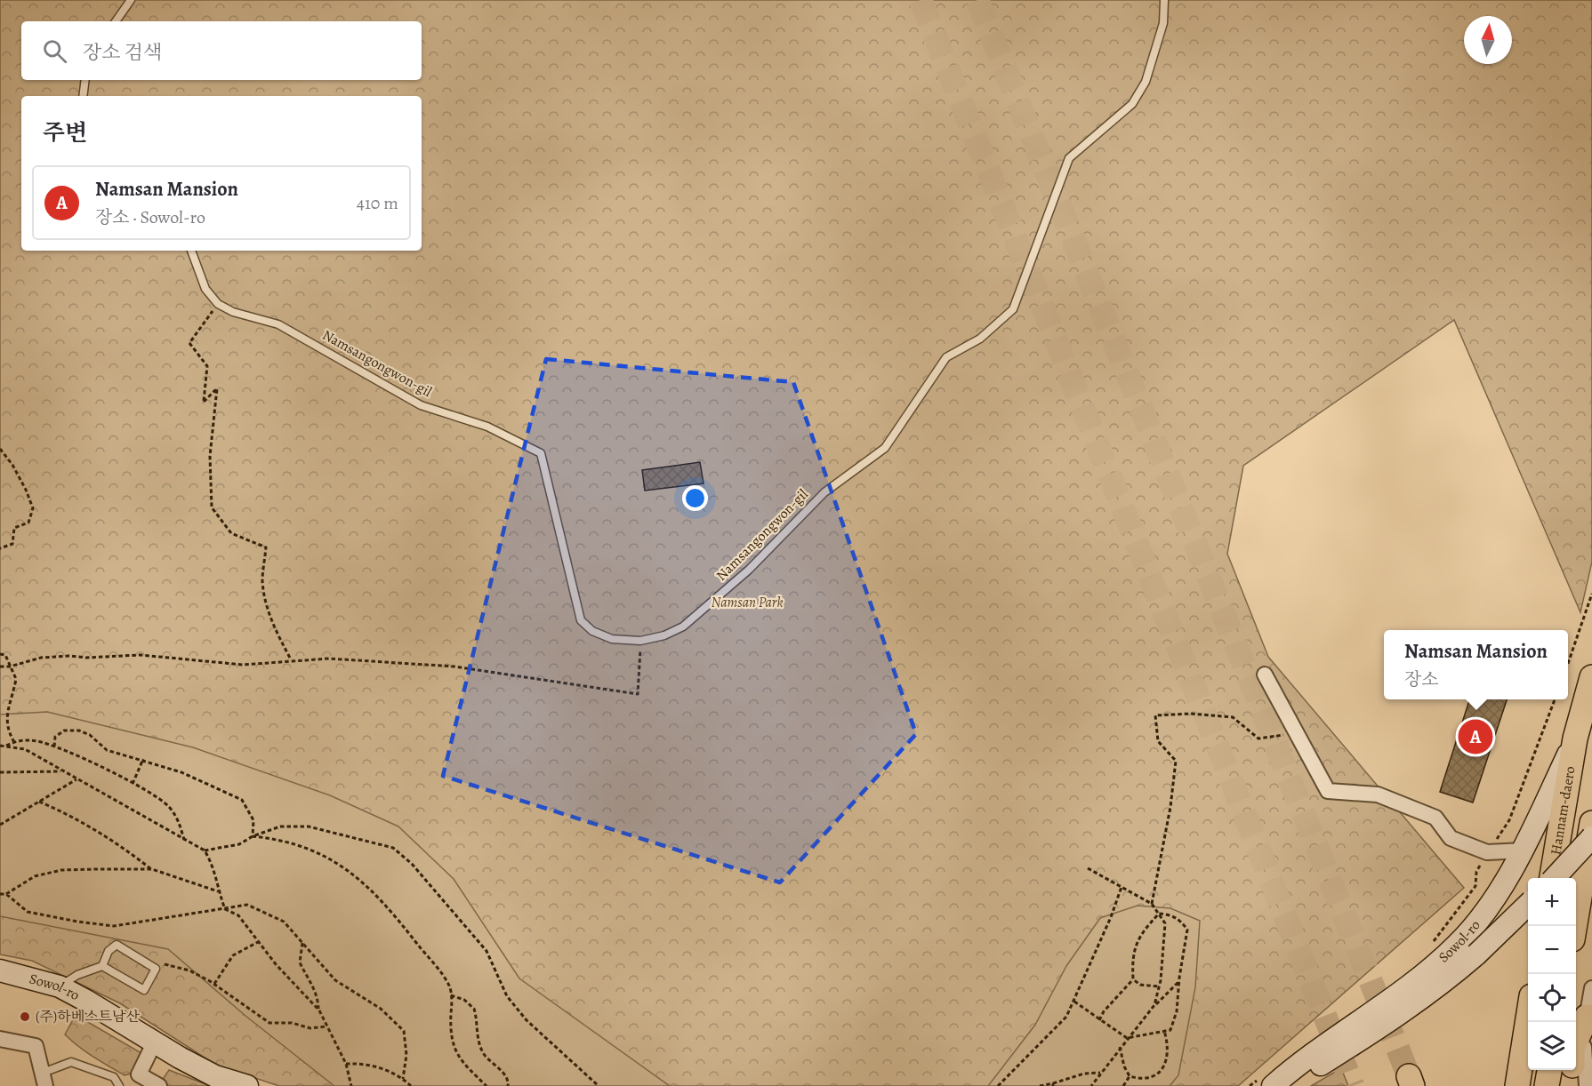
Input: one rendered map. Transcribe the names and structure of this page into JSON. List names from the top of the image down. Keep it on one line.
{"streets":{"main road":["Hannam-daero","Sowol-ro"],"lane":["Namsangongwon-gil"]},"crossings":[["Hannam-daero","Sowol-ro"]],"parks":["Namsan Park"],"places":["(주)하베스트남산"],"north":"top","page":{"search":"장소 검색","heading":"주변","list":[{"mark":"A","name":"Namsan Mansion","note":"장소 · Sowol-ro","value":"410 m"}],"popup":["Namsan Mansion","장소"],"pins":"A","map_buttons":["+","−"]}}
